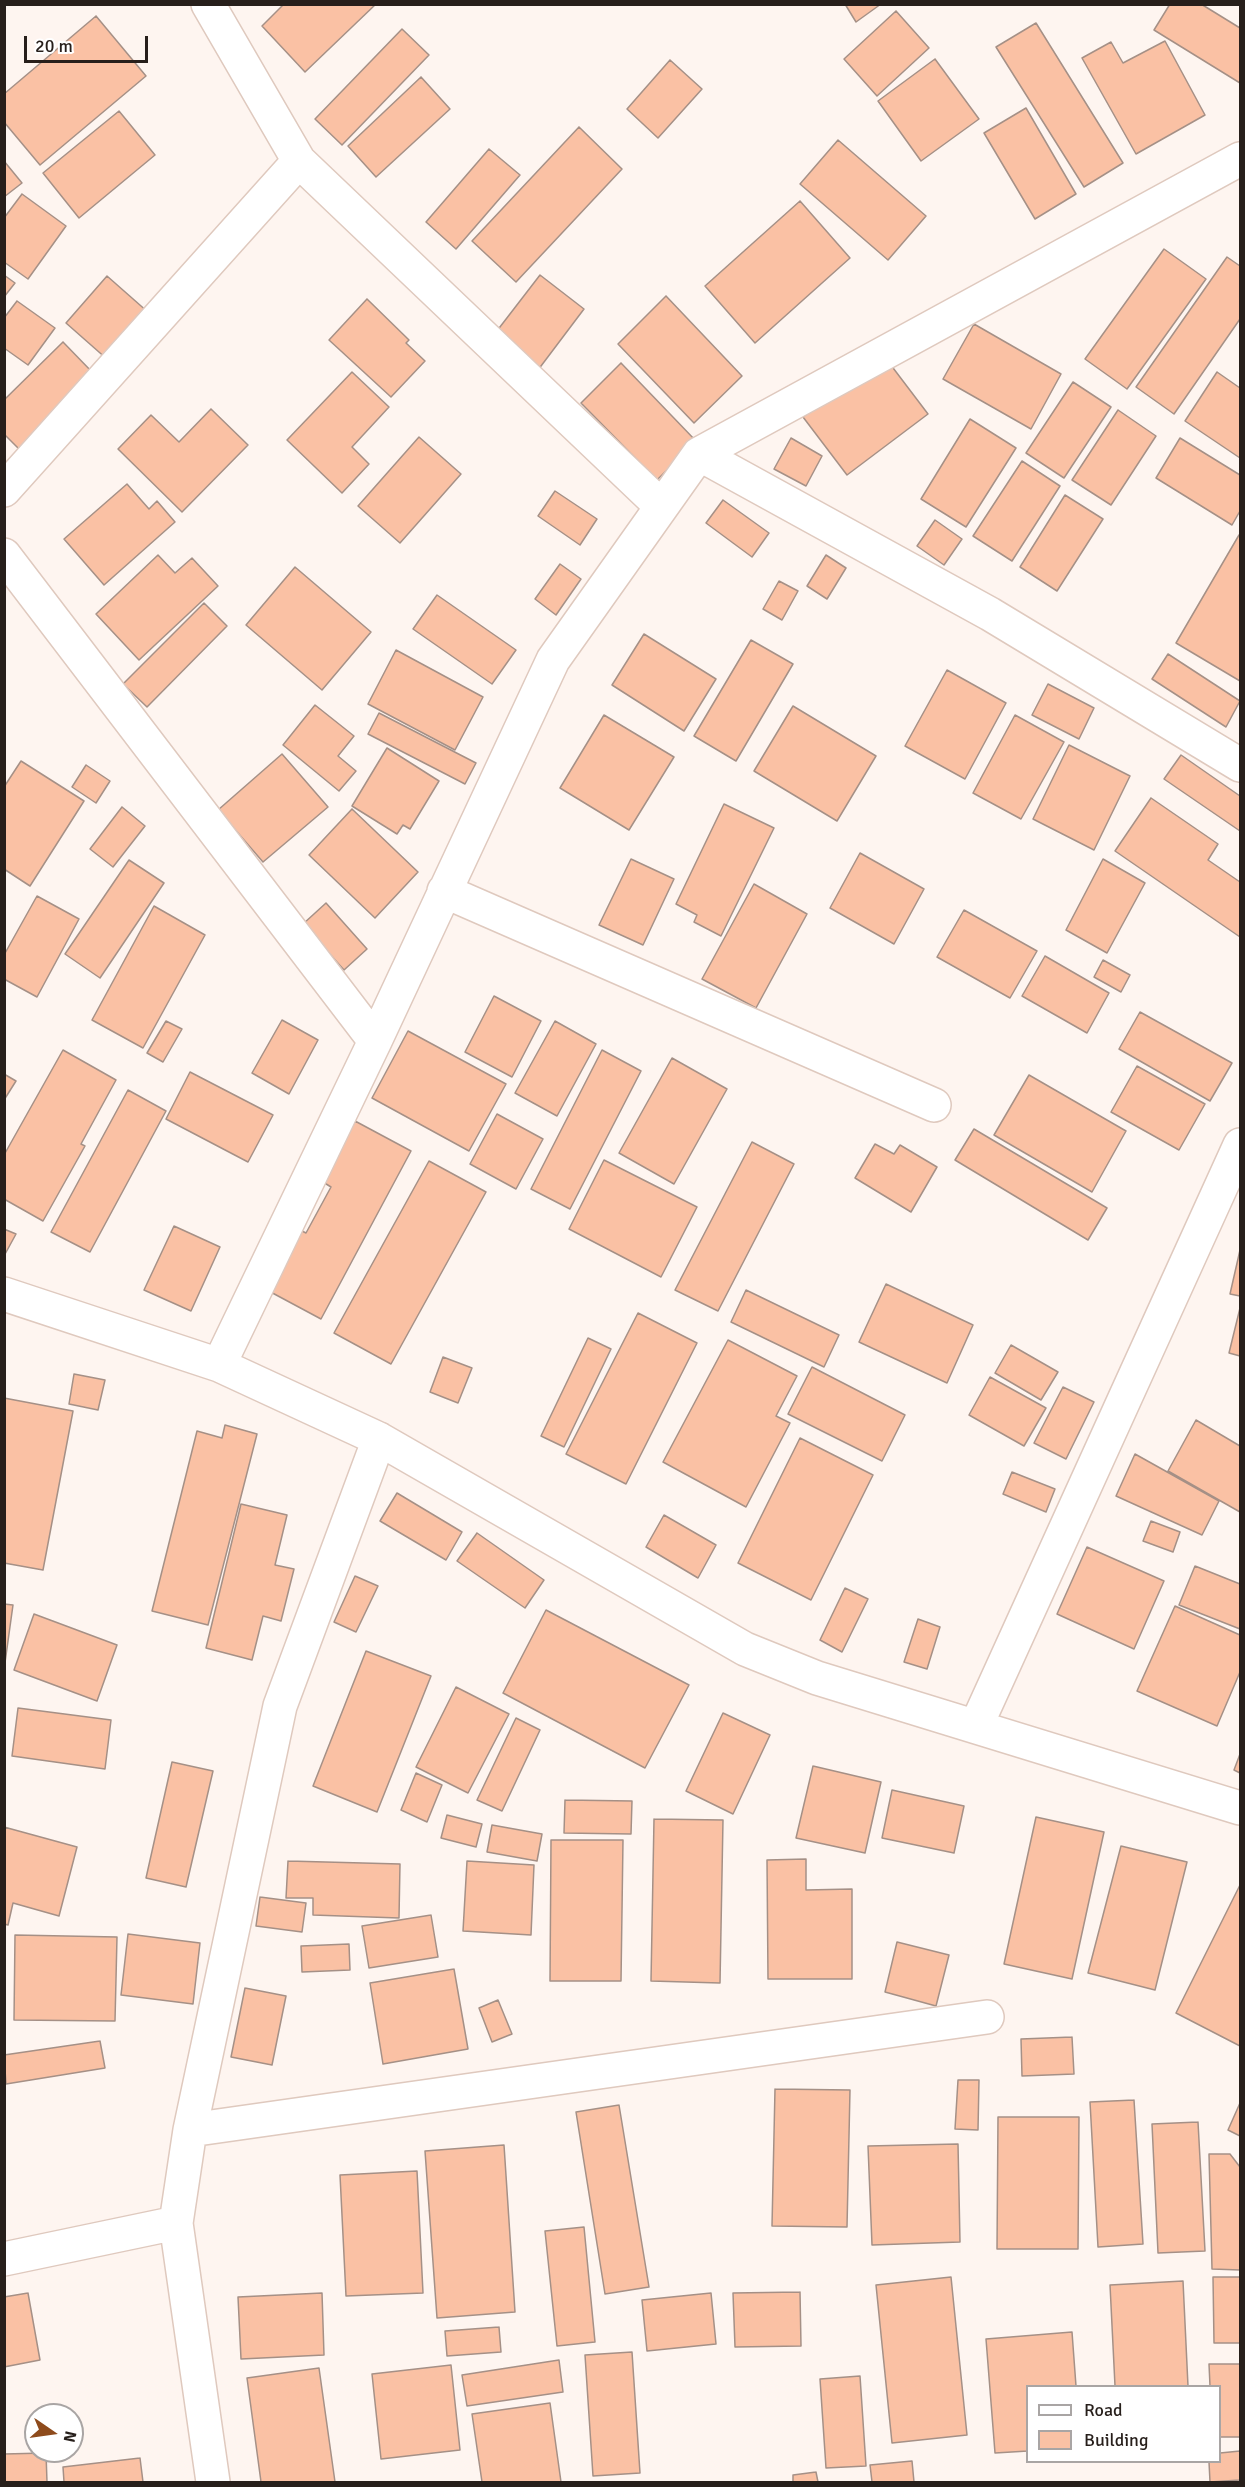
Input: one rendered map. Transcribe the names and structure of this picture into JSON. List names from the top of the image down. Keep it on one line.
{"legend":["Road","Building"],"scale_bar":"20 m","north":"right"}
